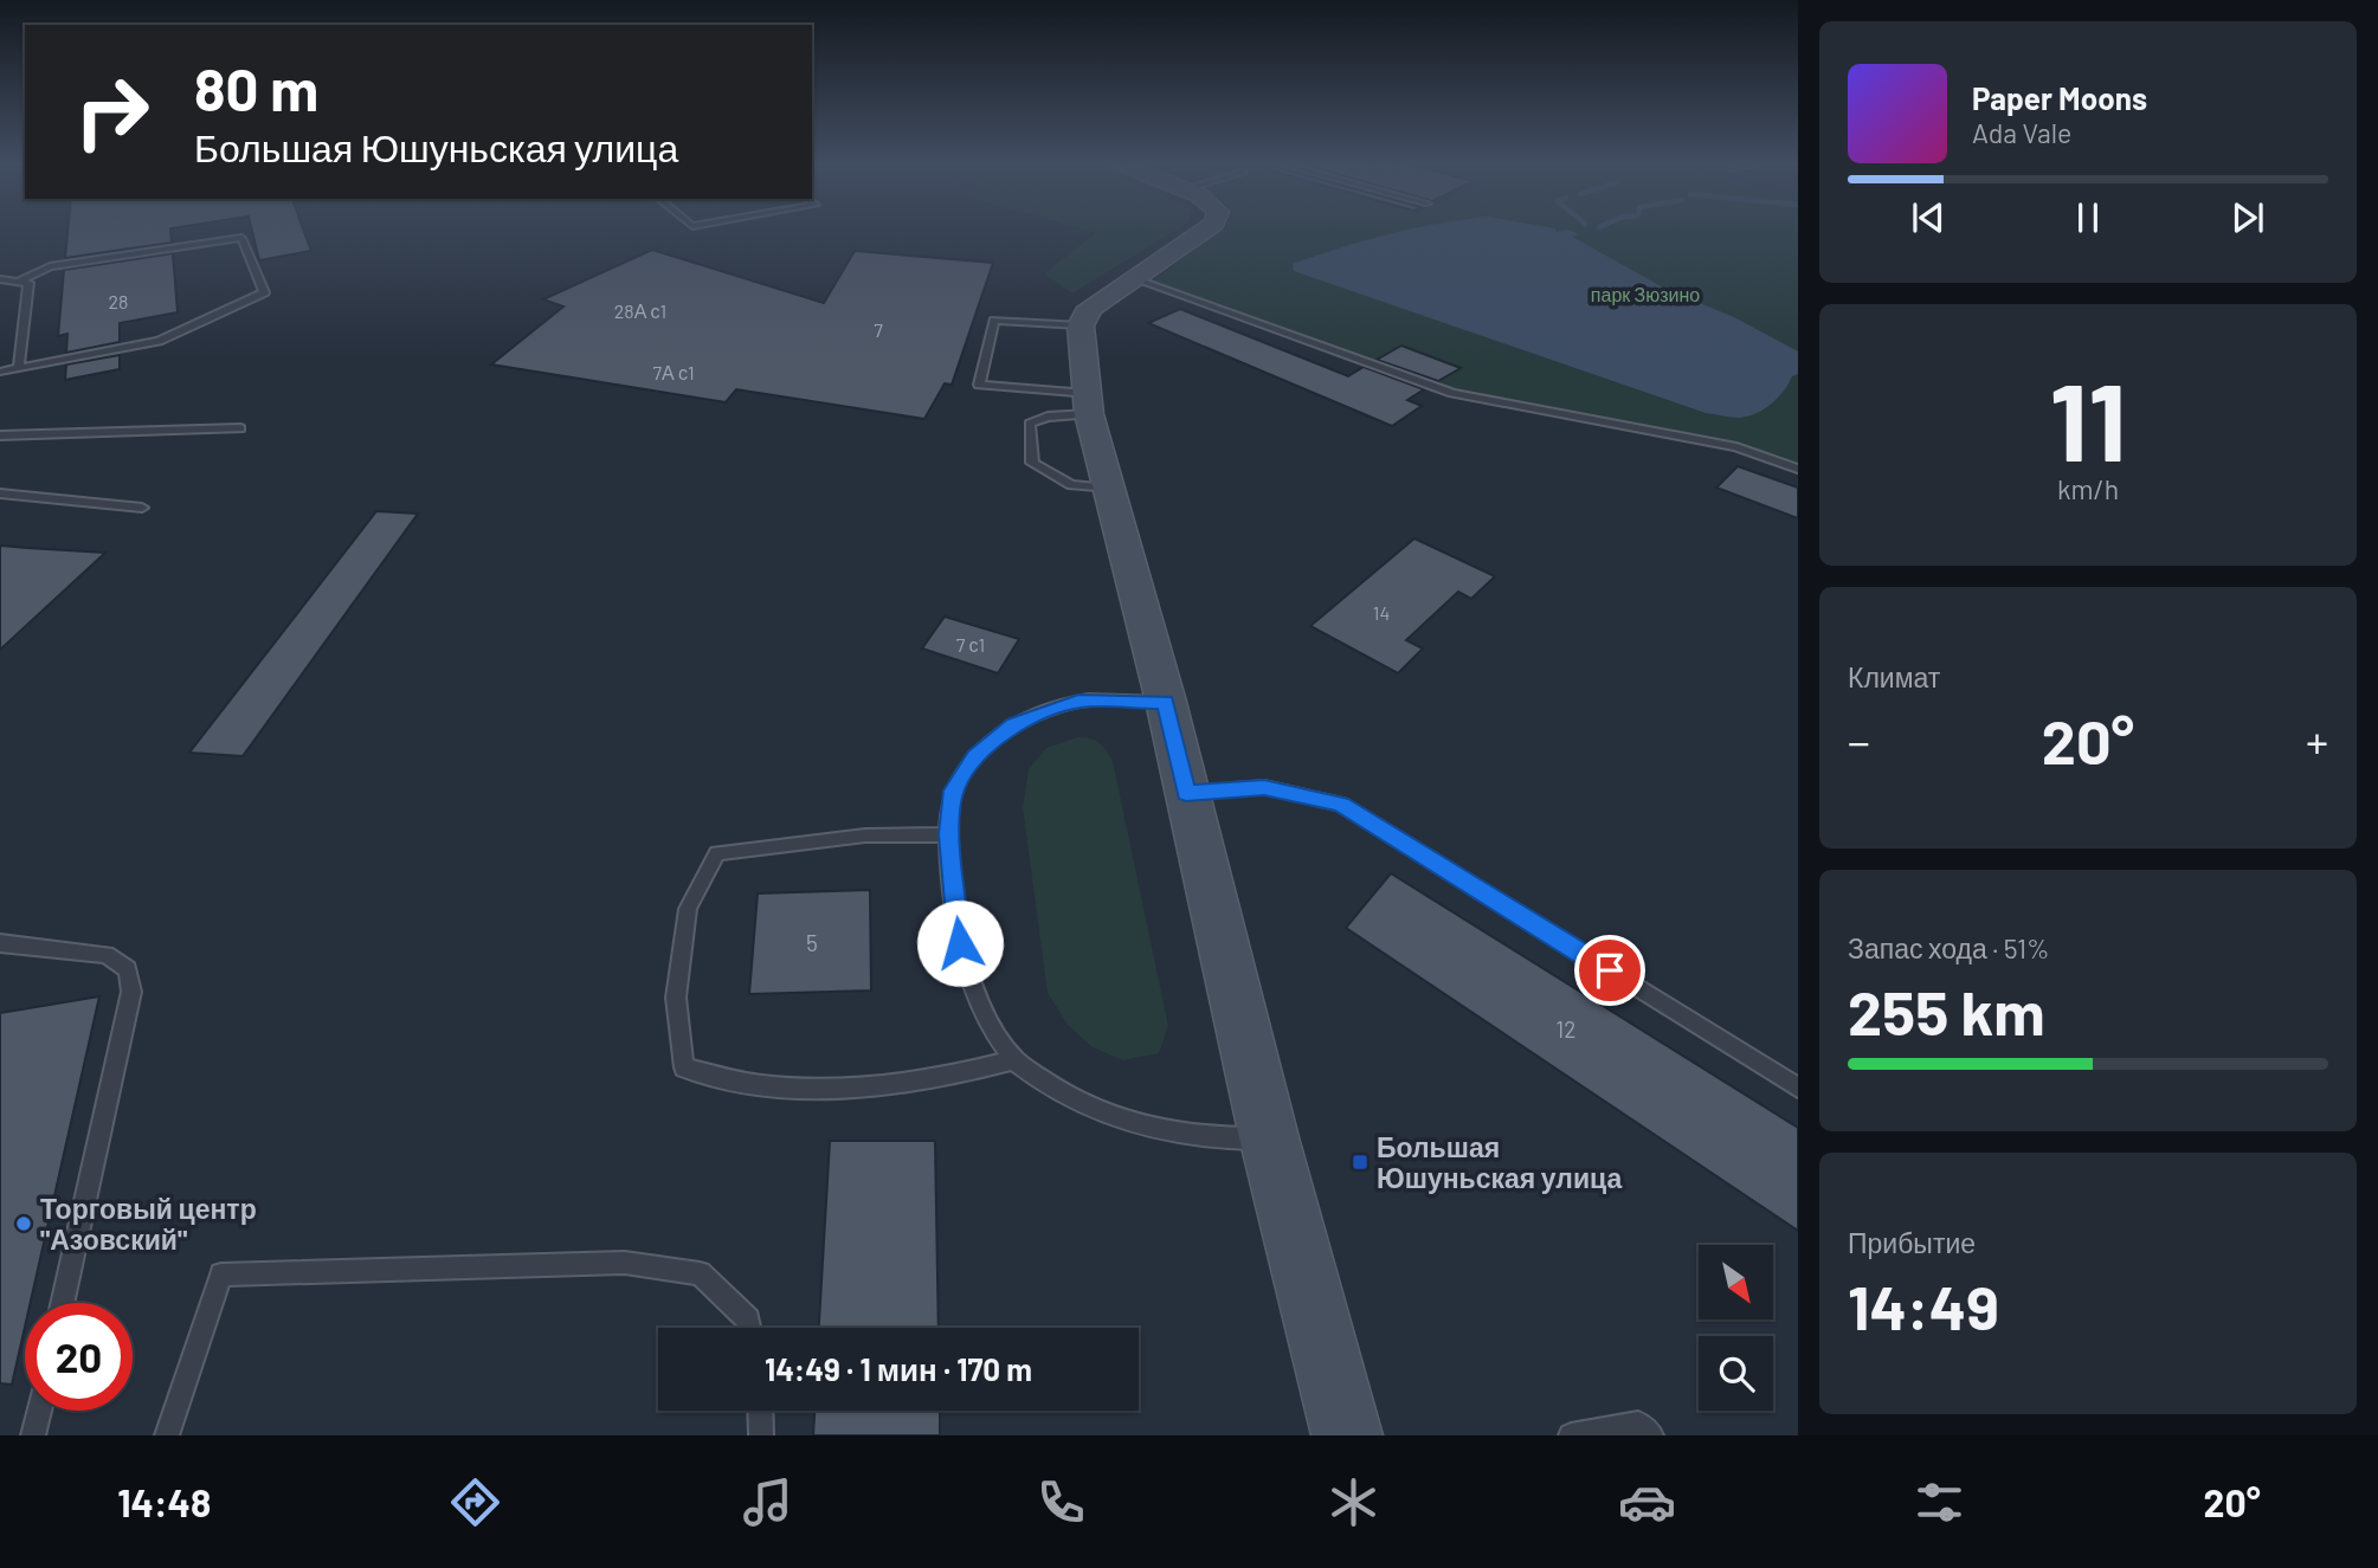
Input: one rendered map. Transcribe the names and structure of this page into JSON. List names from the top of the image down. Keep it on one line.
{"parks":["парк Зюзино"],"places":{"transit":["Большая Юшуньская улица"],"other":["Торговый центр \"Азовский\""]},"house_numbers":["28","28А с1","7","7А с1","14","7 с1","5","12"],"north":"bottom right","page":{"turn":["80 m","Большая Юшуньская улица"],"song":["Paper Moons","Ada Vale"],"tile":[["11","km/h"],"Климат",["Запас хода · 51%","255 km"],["Прибытие","14:49"]],"heat":["−","20°","+"],"limit":"20","trip":"14:49 · 1 мин · 170 m","tabs":["14:48","20°"]}}
